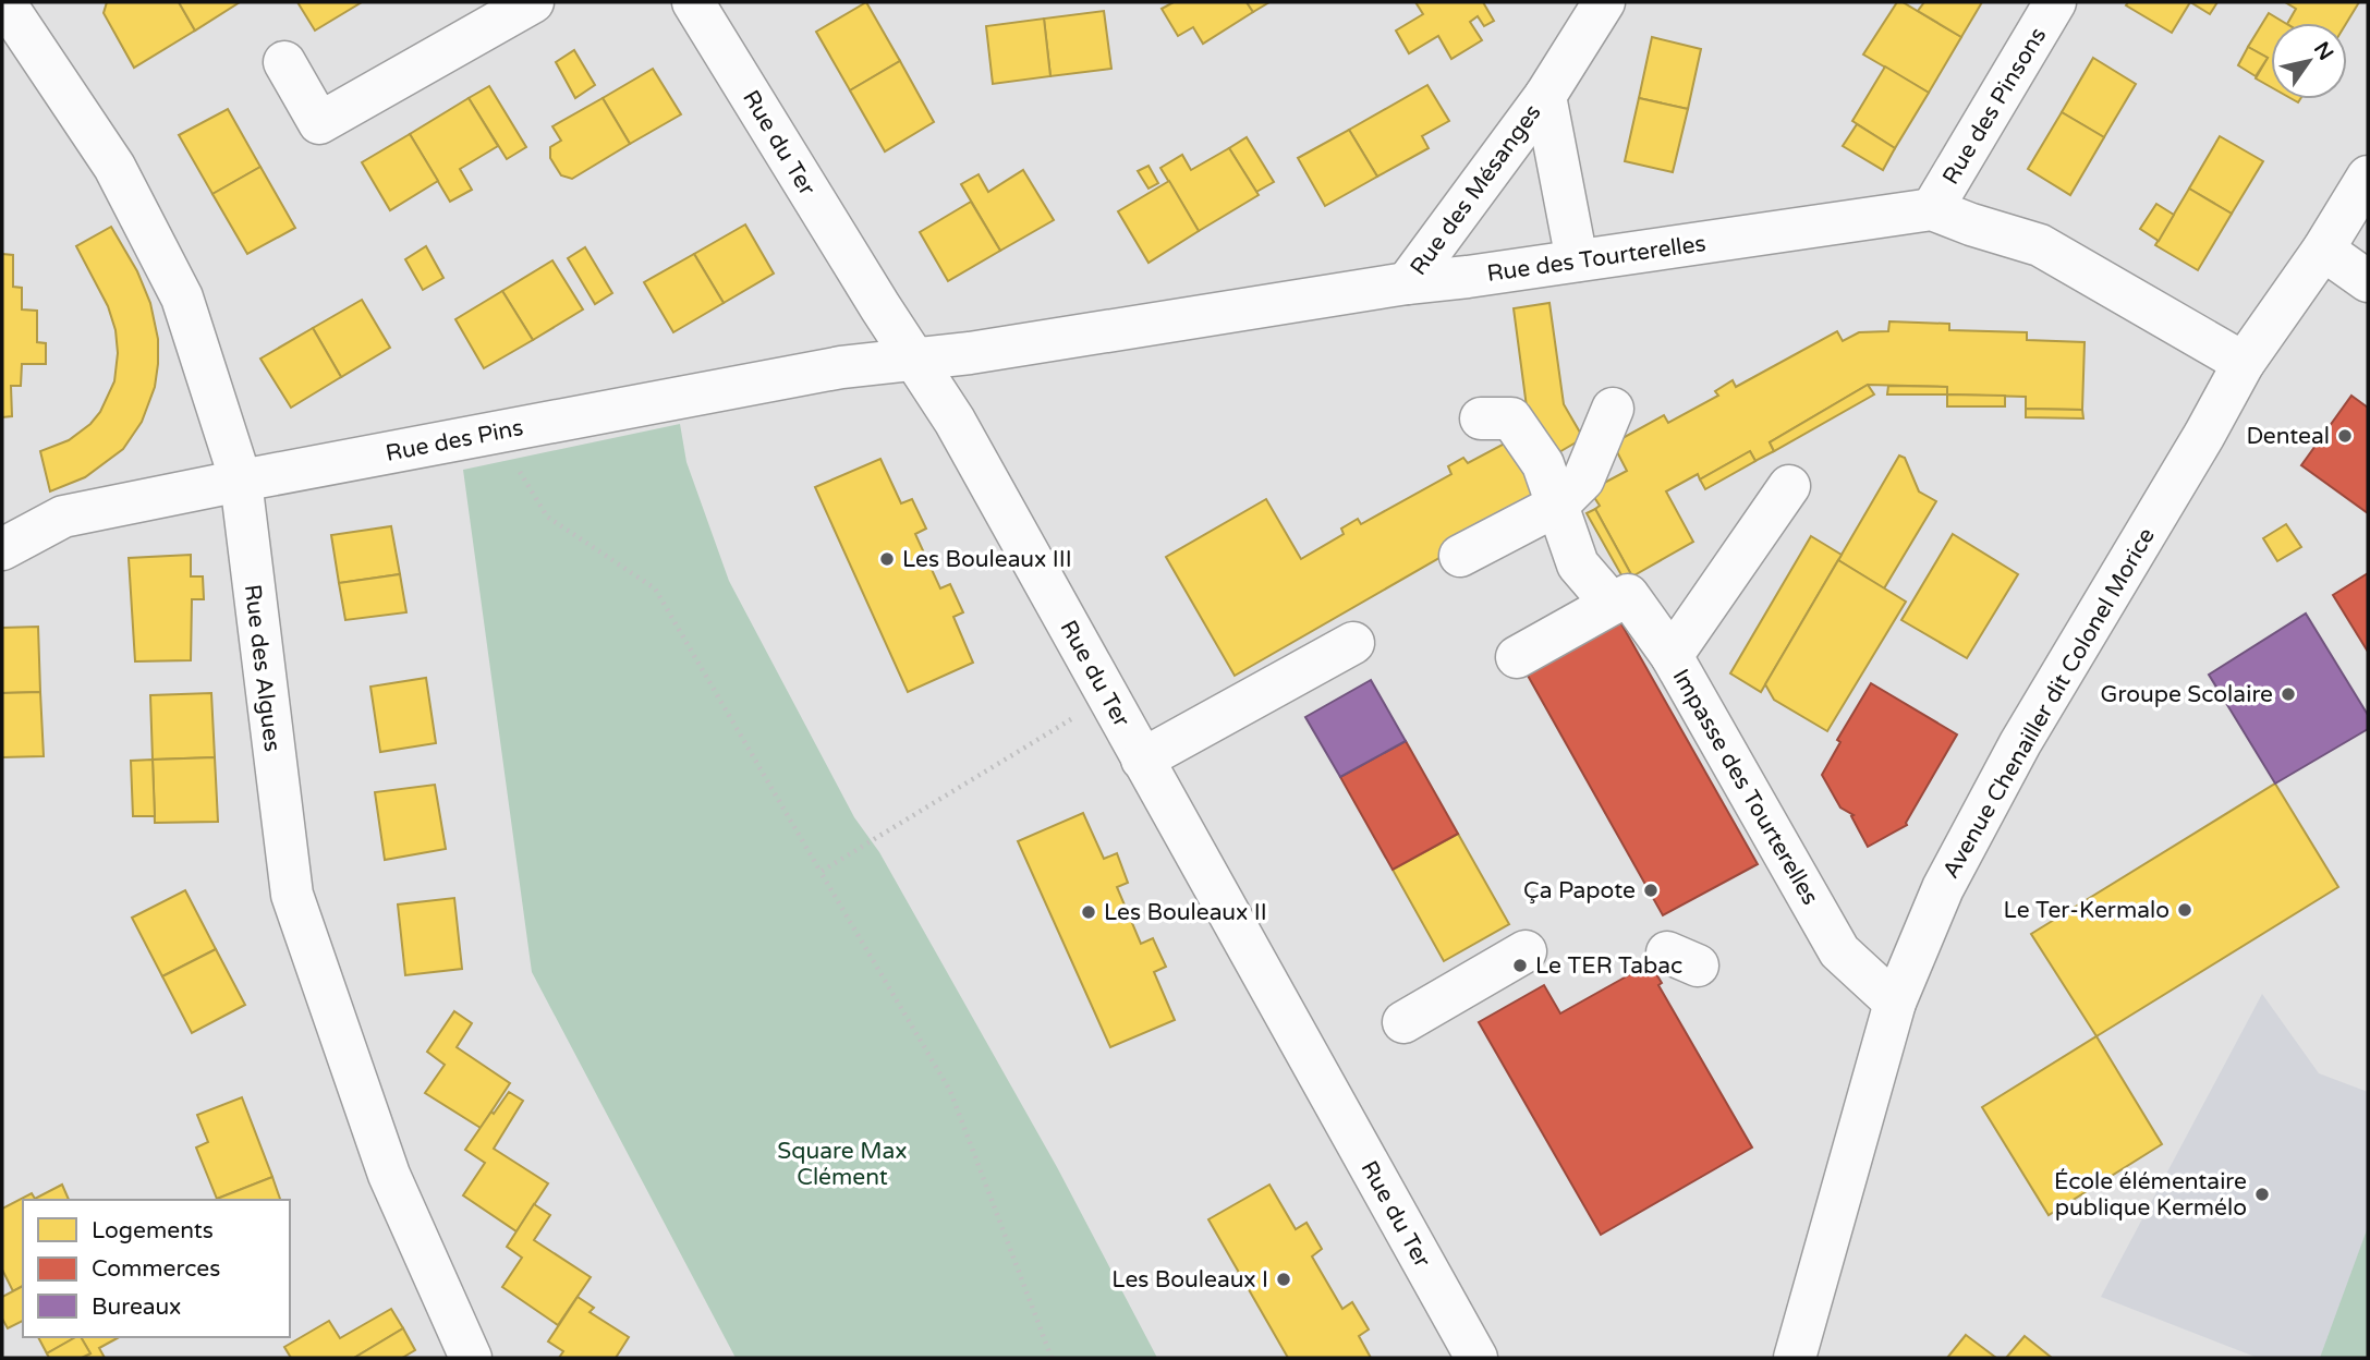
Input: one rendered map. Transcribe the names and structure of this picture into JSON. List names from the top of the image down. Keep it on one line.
{"streets":{"street":["Rue des Pinsons","Rue du Ter","Rue des Mésanges","Rue des Tourterelles","Rue des Pins","Rue des Algues","Avenue Chenailler dit Colonel Morice","Impasse des Tourterelles"]},"crossings":[["Rue des Pinsons","Rue des Tourterelles"],["Rue du Ter","Rue des Tourterelles"],["Rue du Ter","Rue des Pins"],["Rue des Mésanges","Rue des Tourterelles"],["Rue des Tourterelles","Rue des Pins"],["Rue des Tourterelles","Avenue Chenailler dit Colonel Morice"],["Rue des Pins","Rue des Algues"],["Avenue Chenailler dit Colonel Morice","Impasse des Tourterelles"]],"parks":["Square Max Clément"],"places":["Denteal","Les Bouleaux III","Groupe Scolaire","Ça Papote","Le Ter-Kermalo","Les Bouleaux II","Le TER Tabac","École élémentaire publique Kermélo","Les Bouleaux I"],"legend":["Logements","Commerces","Bureaux"],"north":"top right"}
